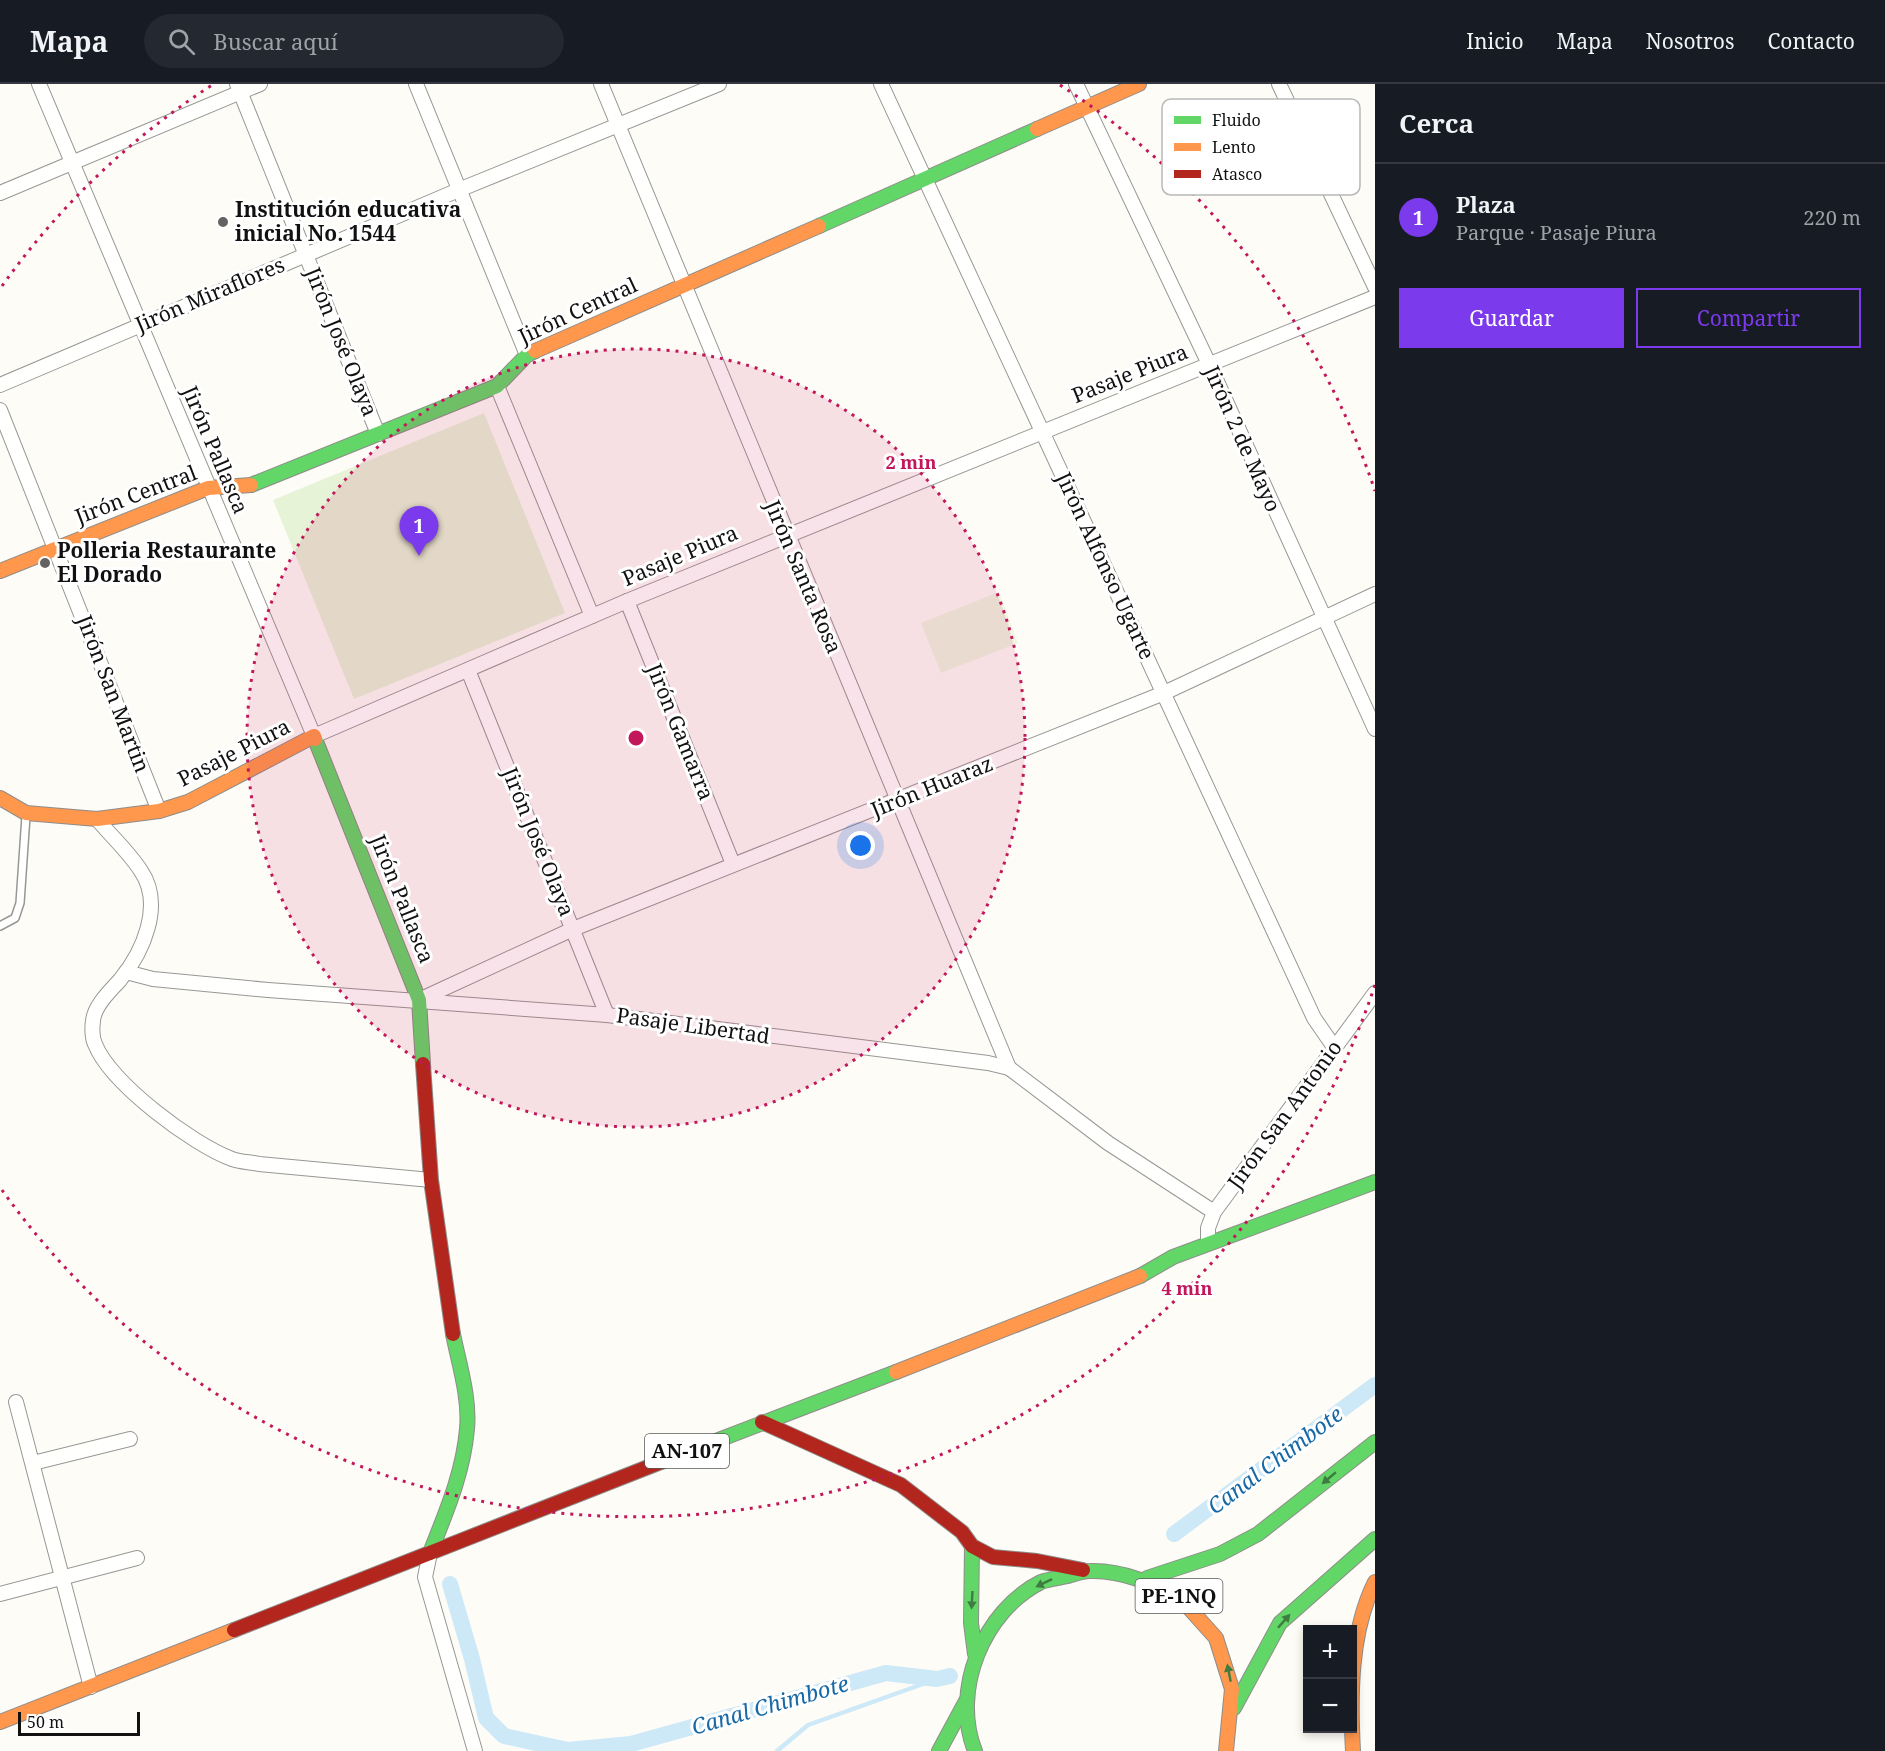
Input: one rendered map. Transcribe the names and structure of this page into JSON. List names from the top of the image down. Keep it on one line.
{"streets":{"main road":["Jirón Central","Pasaje Piura","Jirón Pallasca","AN-107","PE-1NQ"],"street":["Jirón Miraflores","Jirón José Olaya","Jirón 2 de Mayo","Jirón Alfonso Ugarte","Jirón Santa Rosa","Jirón San Martin","Jirón Gamarra","Jirón Huaraz","Pasaje Libertad","Jirón San Antonio"]},"crossings":[["Jirón Miraflores","Jirón José Olaya"],["Jirón Miraflores","Jirón Pallasca"],["Jirón Miraflores","Jirón Santa Rosa"],["Jirón Central","Jirón José Olaya"],["Jirón Central","Jirón 2 de Mayo"],["Jirón Central","Jirón Pallasca"],["Jirón Central","Jirón Alfonso Ugarte"],["Jirón Central","Jirón Santa Rosa"],["Jirón Central","Jirón San Martin"],["Jirón José Olaya","Pasaje Piura"],["Jirón José Olaya","Jirón Huaraz"],["Jirón José Olaya","Pasaje Libertad"],["Pasaje Piura","Jirón 2 de Mayo"],["Pasaje Piura","Jirón Pallasca"],["Pasaje Piura","Jirón Alfonso Ugarte"],["Pasaje Piura","Jirón Santa Rosa"],["Pasaje Piura","Jirón San Martin"],["Pasaje Piura","Jirón Gamarra"],["Jirón 2 de Mayo","Jirón Huaraz"],["Jirón Pallasca","Jirón Huaraz"],["Jirón Pallasca","Pasaje Libertad"],["Jirón Pallasca","AN-107"],["Jirón Alfonso Ugarte","Jirón Huaraz"],["Jirón Alfonso Ugarte","Jirón San Antonio"],["Jirón Santa Rosa","Jirón Huaraz"],["Jirón Santa Rosa","Pasaje Libertad"],["Jirón Gamarra","Jirón Huaraz"],["Jirón Huaraz","Pasaje Libertad"],["Pasaje Libertad","Jirón San Antonio"],["Jirón San Antonio","AN-107"]],"water":["Canal Chimbote"],"places":["Institución educativa inicial No. 1544","Polleria Restaurante El Dorado"],"legend":["Fluido","Lento","Atasco"],"scale_bar":"50 m","page":{"header":"Mapa","search":"Buscar aquí","nav":["Inicio","Mapa","Nosotros","Contacto"],"heading":"Cerca","list":[{"mark":"1","name":"Plaza","note":"Parque · Pasaje Piura","value":"220 m"}],"buttons":["Guardar","Compartir"],"pins":"1","map_buttons":["+","−"],"scale":"50 m"},"rings":["2 min","4 min"]}
